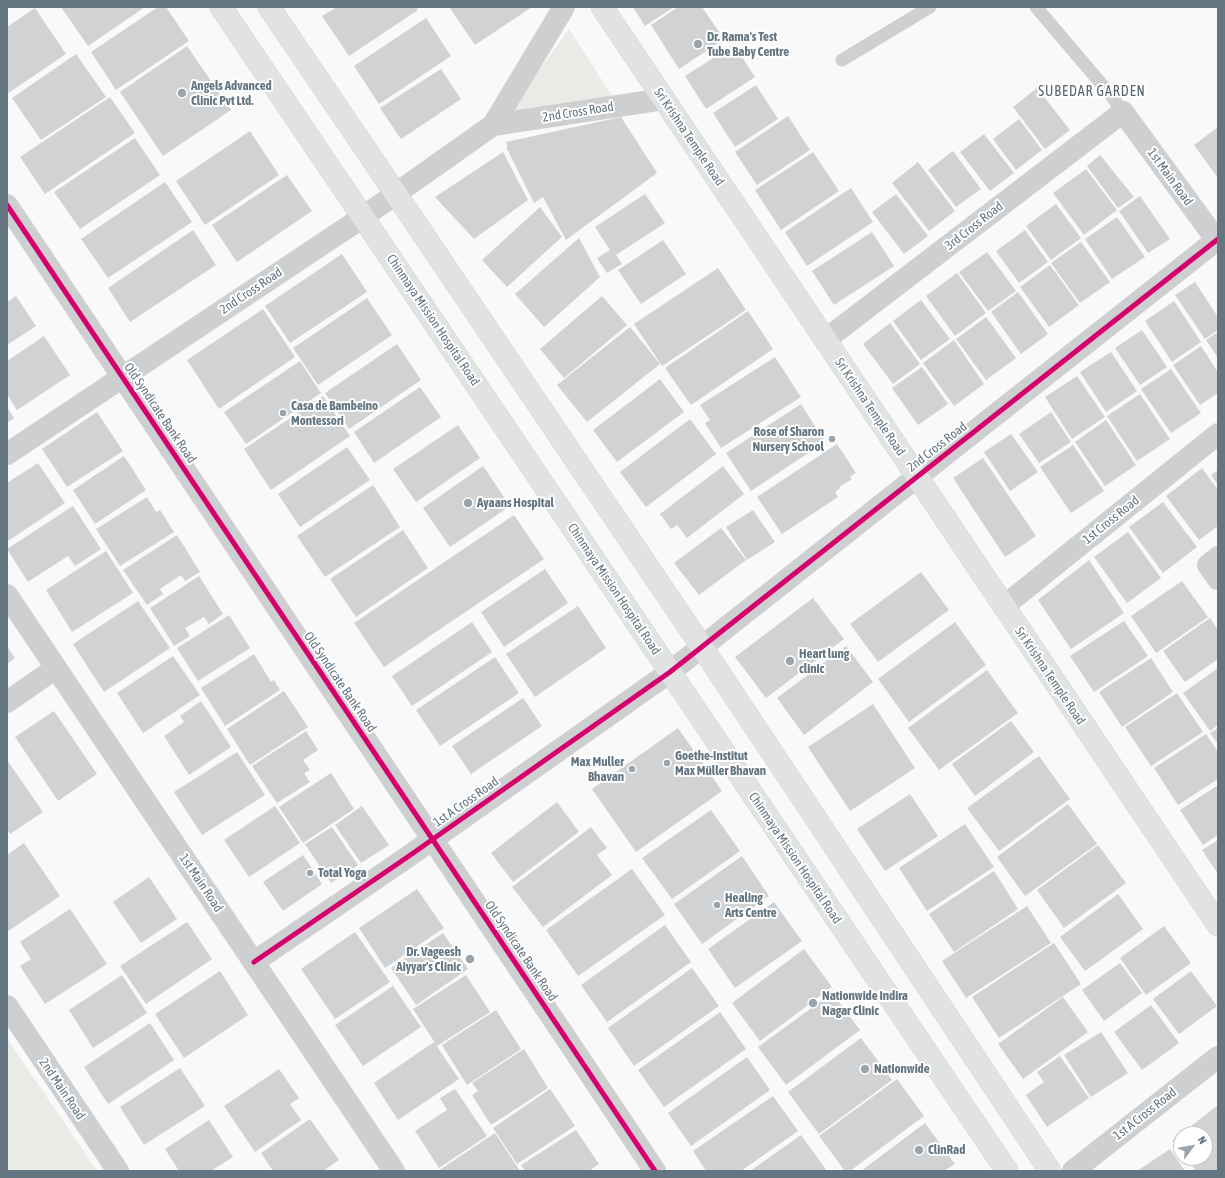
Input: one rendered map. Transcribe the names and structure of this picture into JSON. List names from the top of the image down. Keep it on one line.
{"streets":{"main road":["Sri Krishna Temple Road","Chinmaya Mission Hospital Road"],"street":["2nd Cross Road","1st Main Road","3rd Cross Road","Old Syndicate Bank Road","1st Cross Road","1st A Cross Road","2nd Main Road"]},"crossings":[["2nd Cross Road","Sri Krishna Temple Road"],["2nd Cross Road","1st Main Road"],["2nd Cross Road","Chinmaya Mission Hospital Road"],["2nd Cross Road","Old Syndicate Bank Road"],["2nd Cross Road","1st A Cross Road"],["Sri Krishna Temple Road","3rd Cross Road"],["Sri Krishna Temple Road","1st Cross Road"],["1st Main Road","3rd Cross Road"],["1st Main Road","1st A Cross Road"],["Chinmaya Mission Hospital Road","1st A Cross Road"],["Old Syndicate Bank Road","1st A Cross Road"]],"districts":["SUBEDAR GARDEN"],"places":["Dr. Rama's Test Tube Baby Centre","Angels Advanced Clinic Pvt Ltd.","Casa de Bambeino Montessori","Rose of Sharon Nursery School","Ayaans Hospital","Heart lung clinic","Goethe-Institut Max Müller Bhavan","Max Muller Bhavan","Total Yoga","Healing Arts Centre","Dr. Vageesh Aiyyar's Clinic","Nationwide Indira Nagar Clinic","Nationwide","ClinRad"],"north":"top right"}
